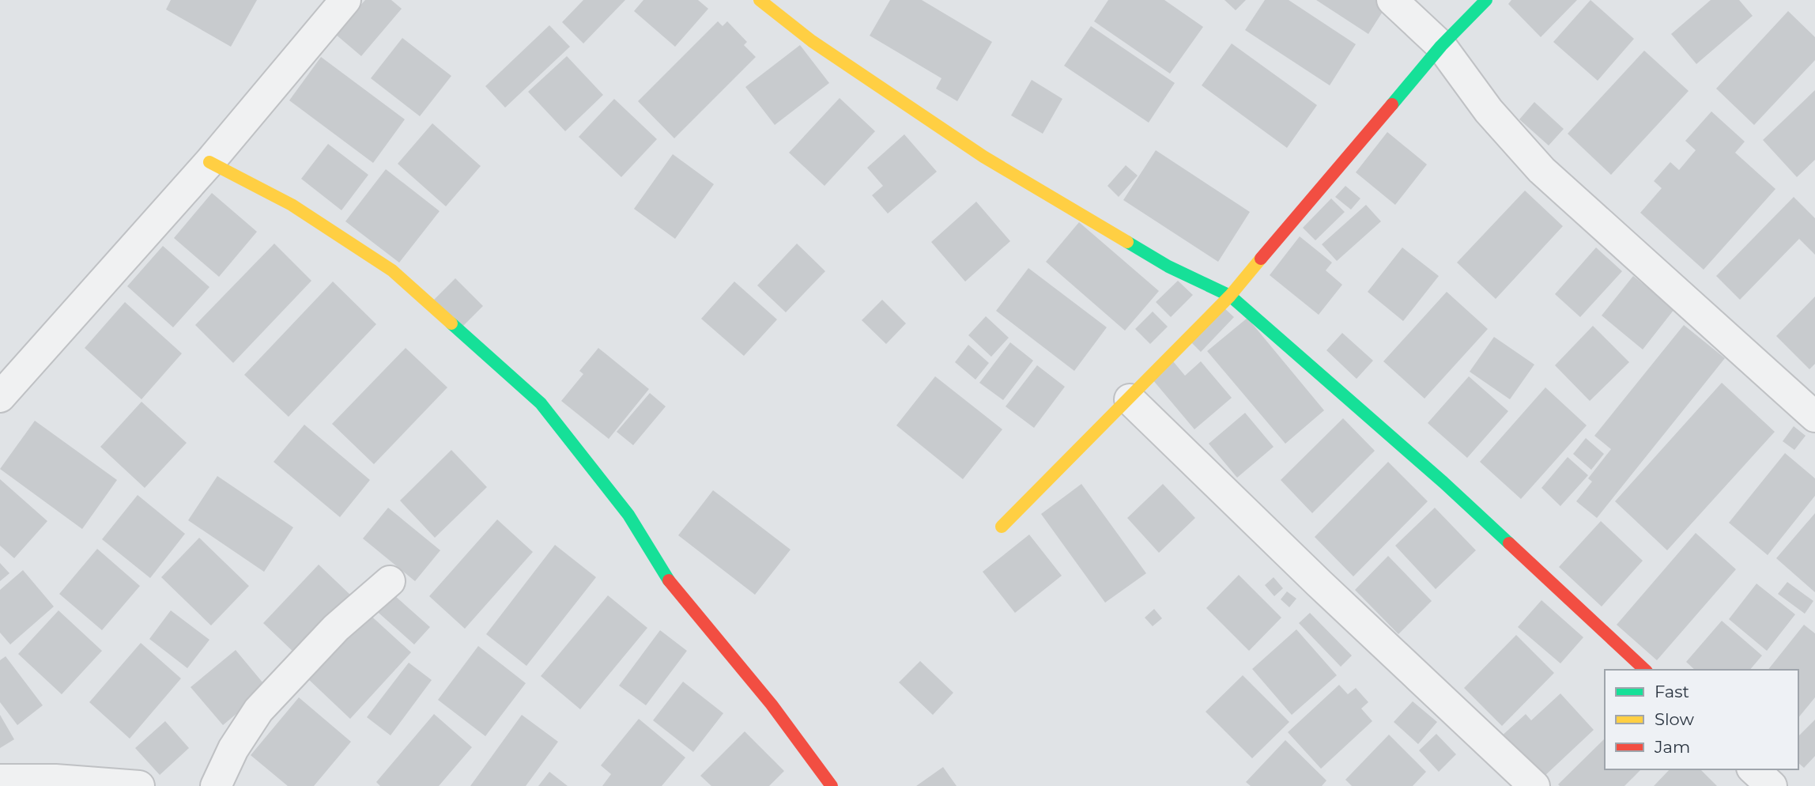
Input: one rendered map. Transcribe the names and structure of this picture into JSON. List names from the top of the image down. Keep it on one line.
{"legend":["Fast","Slow","Jam"]}
